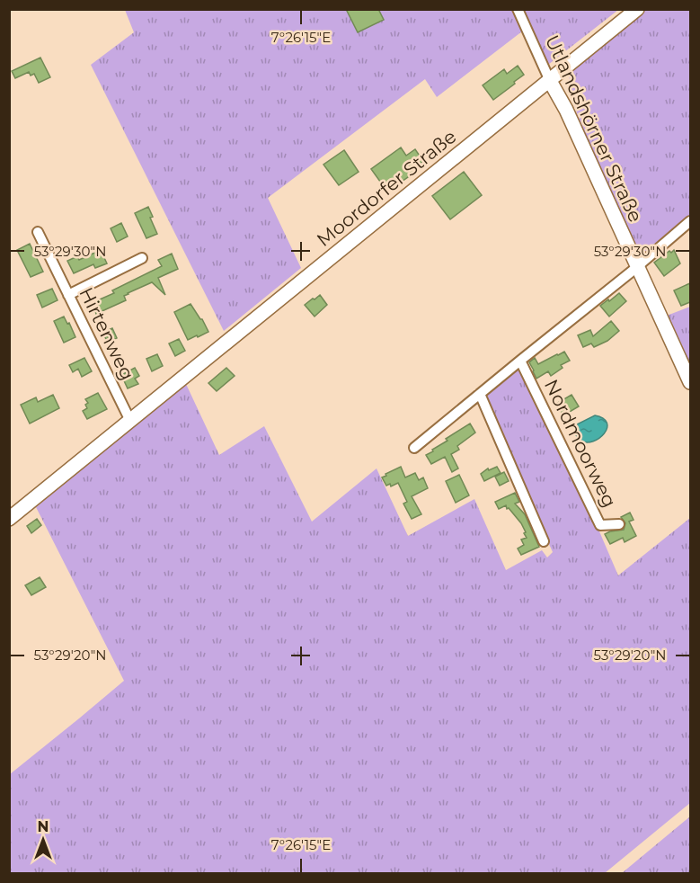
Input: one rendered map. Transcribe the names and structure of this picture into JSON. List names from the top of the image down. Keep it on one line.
{"streets":{"street":["Utlandshörner Straße","Moordorfer Straße","Hirtenweg","Nordmoorweg"]},"crossings":[["Utlandshörner Straße","Moordorfer Straße"],["Moordorfer Straße","Hirtenweg"]],"north":"top","coordinates":["7°26'15\"E","53°29'30\"N","53°29'20\"N"]}
